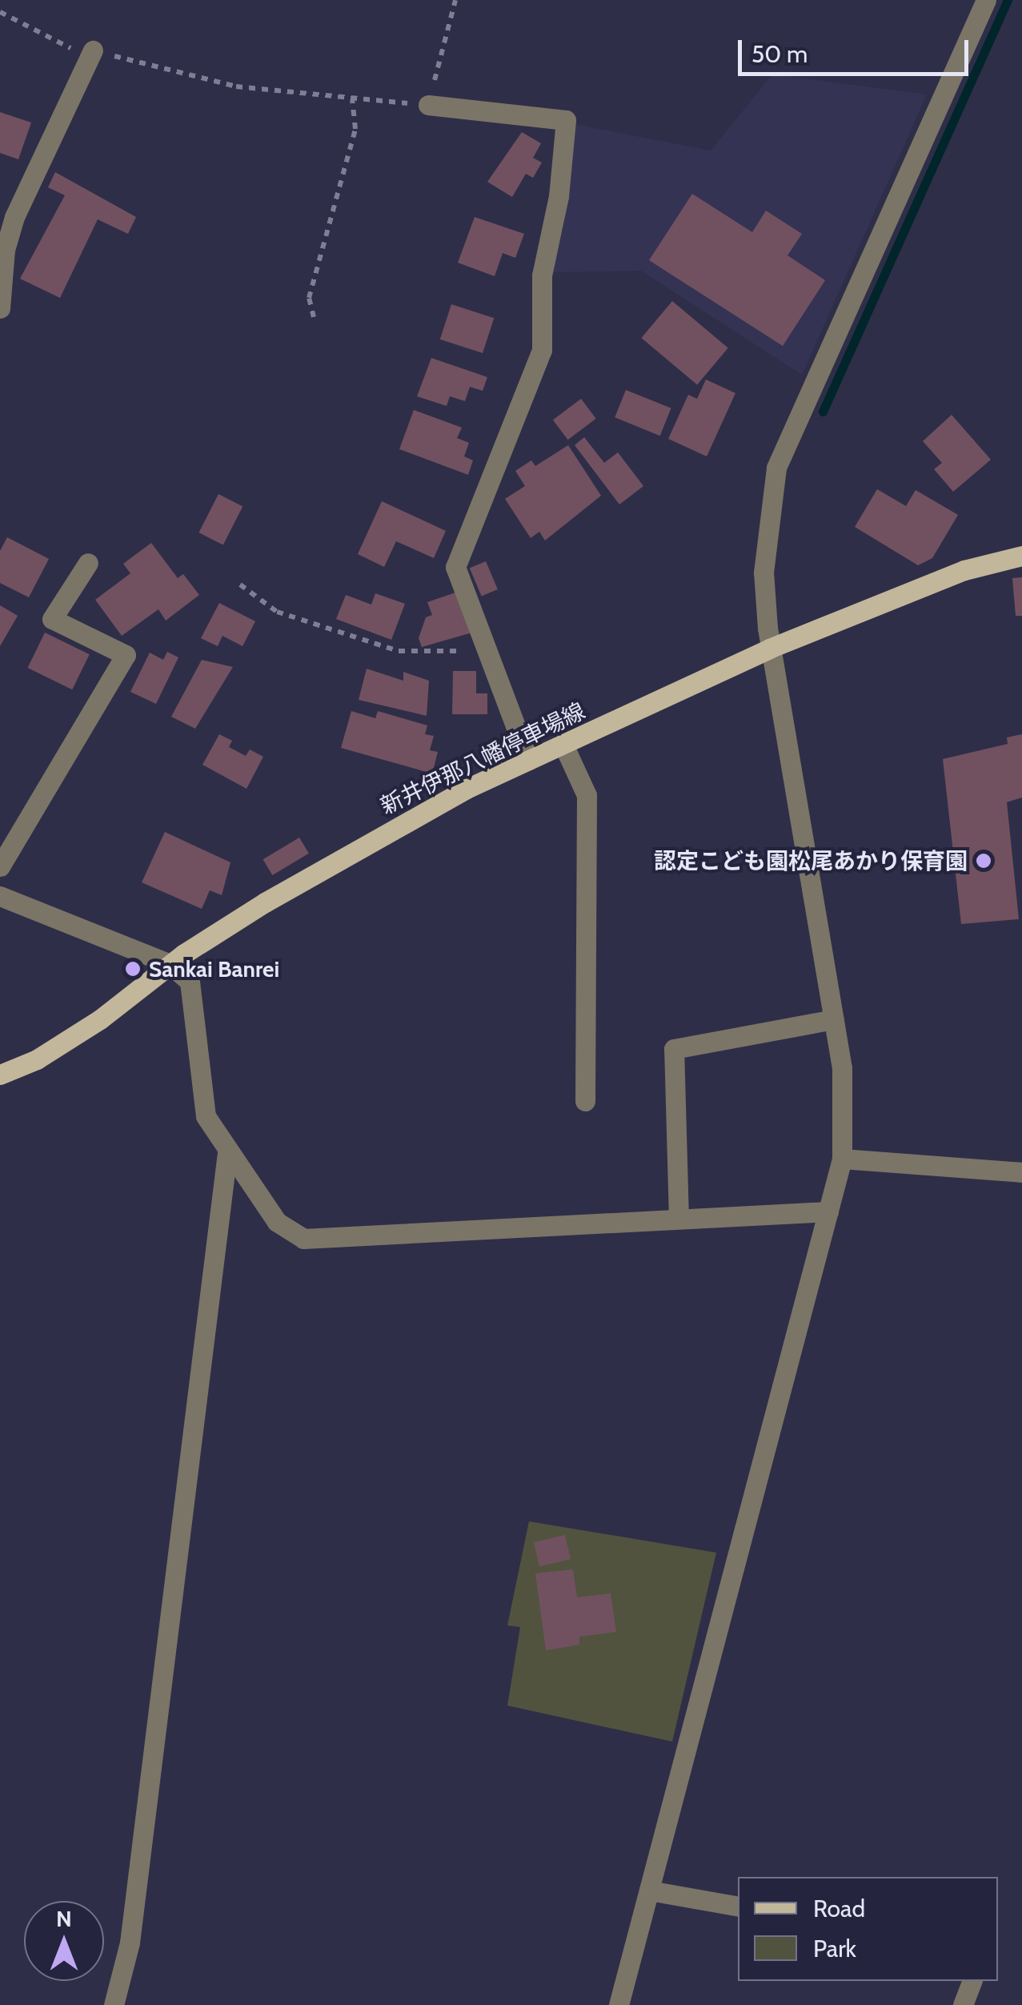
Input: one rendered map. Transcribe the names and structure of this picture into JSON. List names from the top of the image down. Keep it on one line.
{"streets":{"main road":["新井伊那八幡停車場線"]},"places":["認定こども園松尾あかり保育園","Sankai Banrei"],"legend":["Road","Park"],"scale_bar":"50 m","north":"top"}
